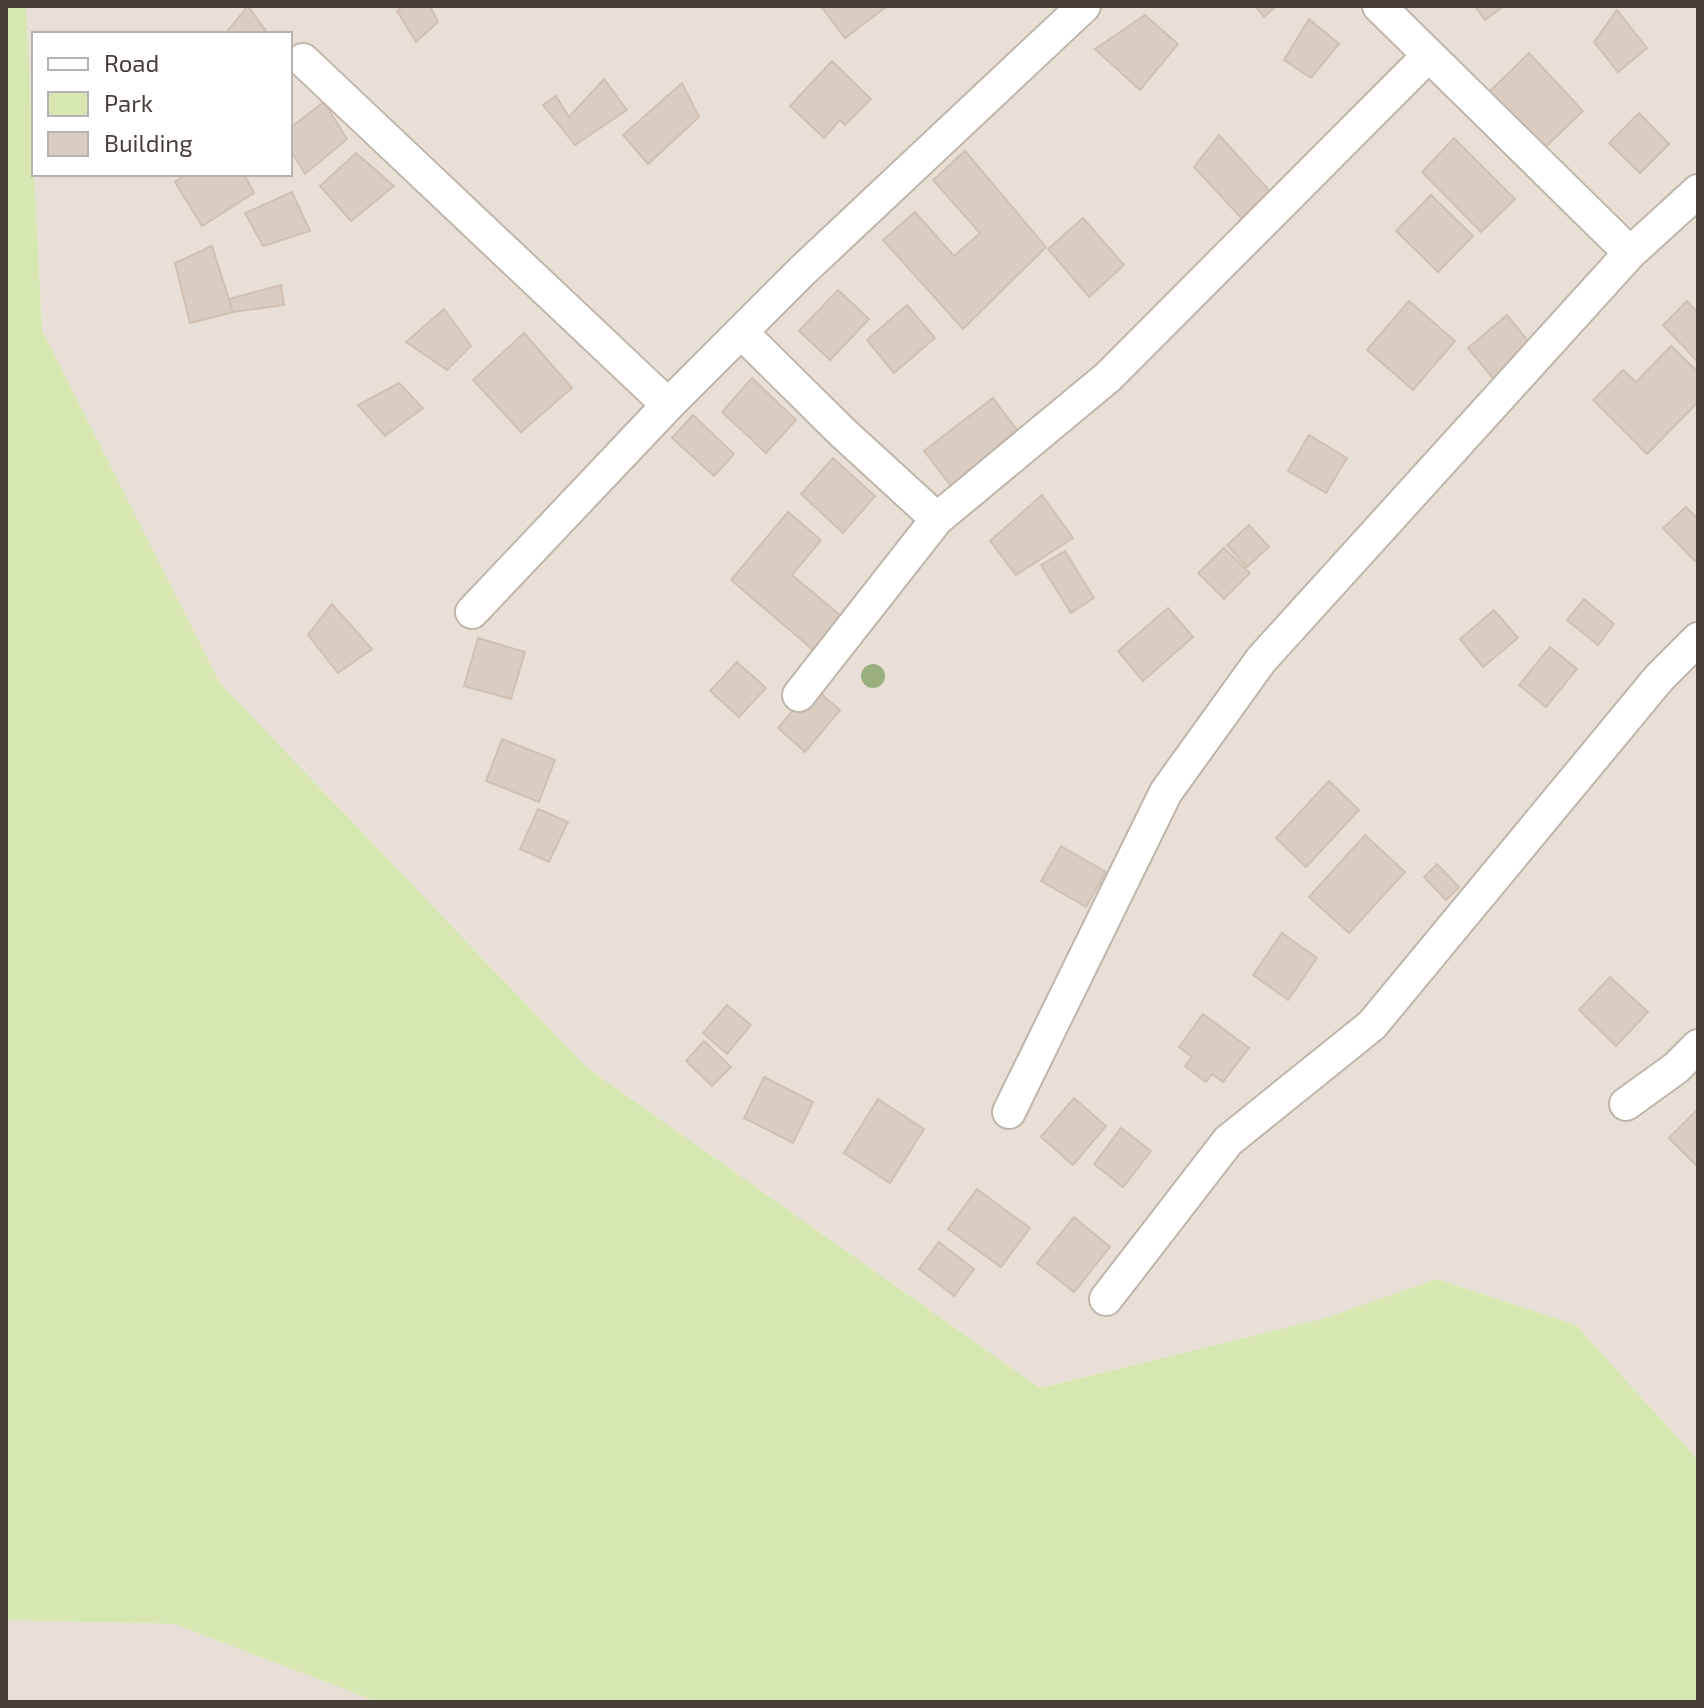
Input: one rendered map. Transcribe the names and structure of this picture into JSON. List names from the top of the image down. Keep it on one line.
{"legend":["Road","Park","Building"]}
